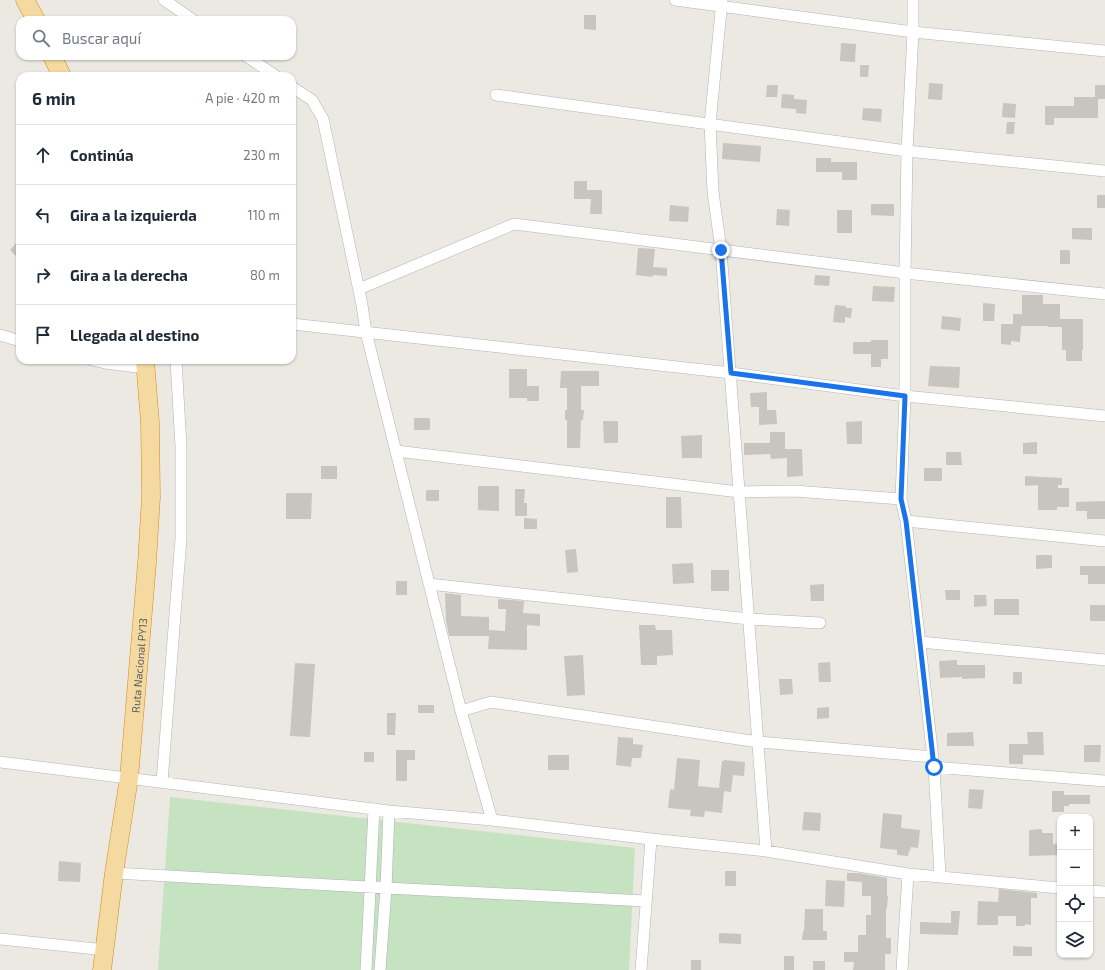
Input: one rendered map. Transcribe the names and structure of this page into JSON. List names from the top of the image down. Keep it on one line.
{"streets":{"highway":["Ruta Nacional PY13"]},"page":{"search":"Buscar aquí","heading":["6 min","A pie · 420 m"],"list":[["Continúa","230 m"],["Gira a la izquierda","110 m"],["Gira a la derecha","80 m"],"Llegada al destino"],"map_buttons":["+","−"]}}
